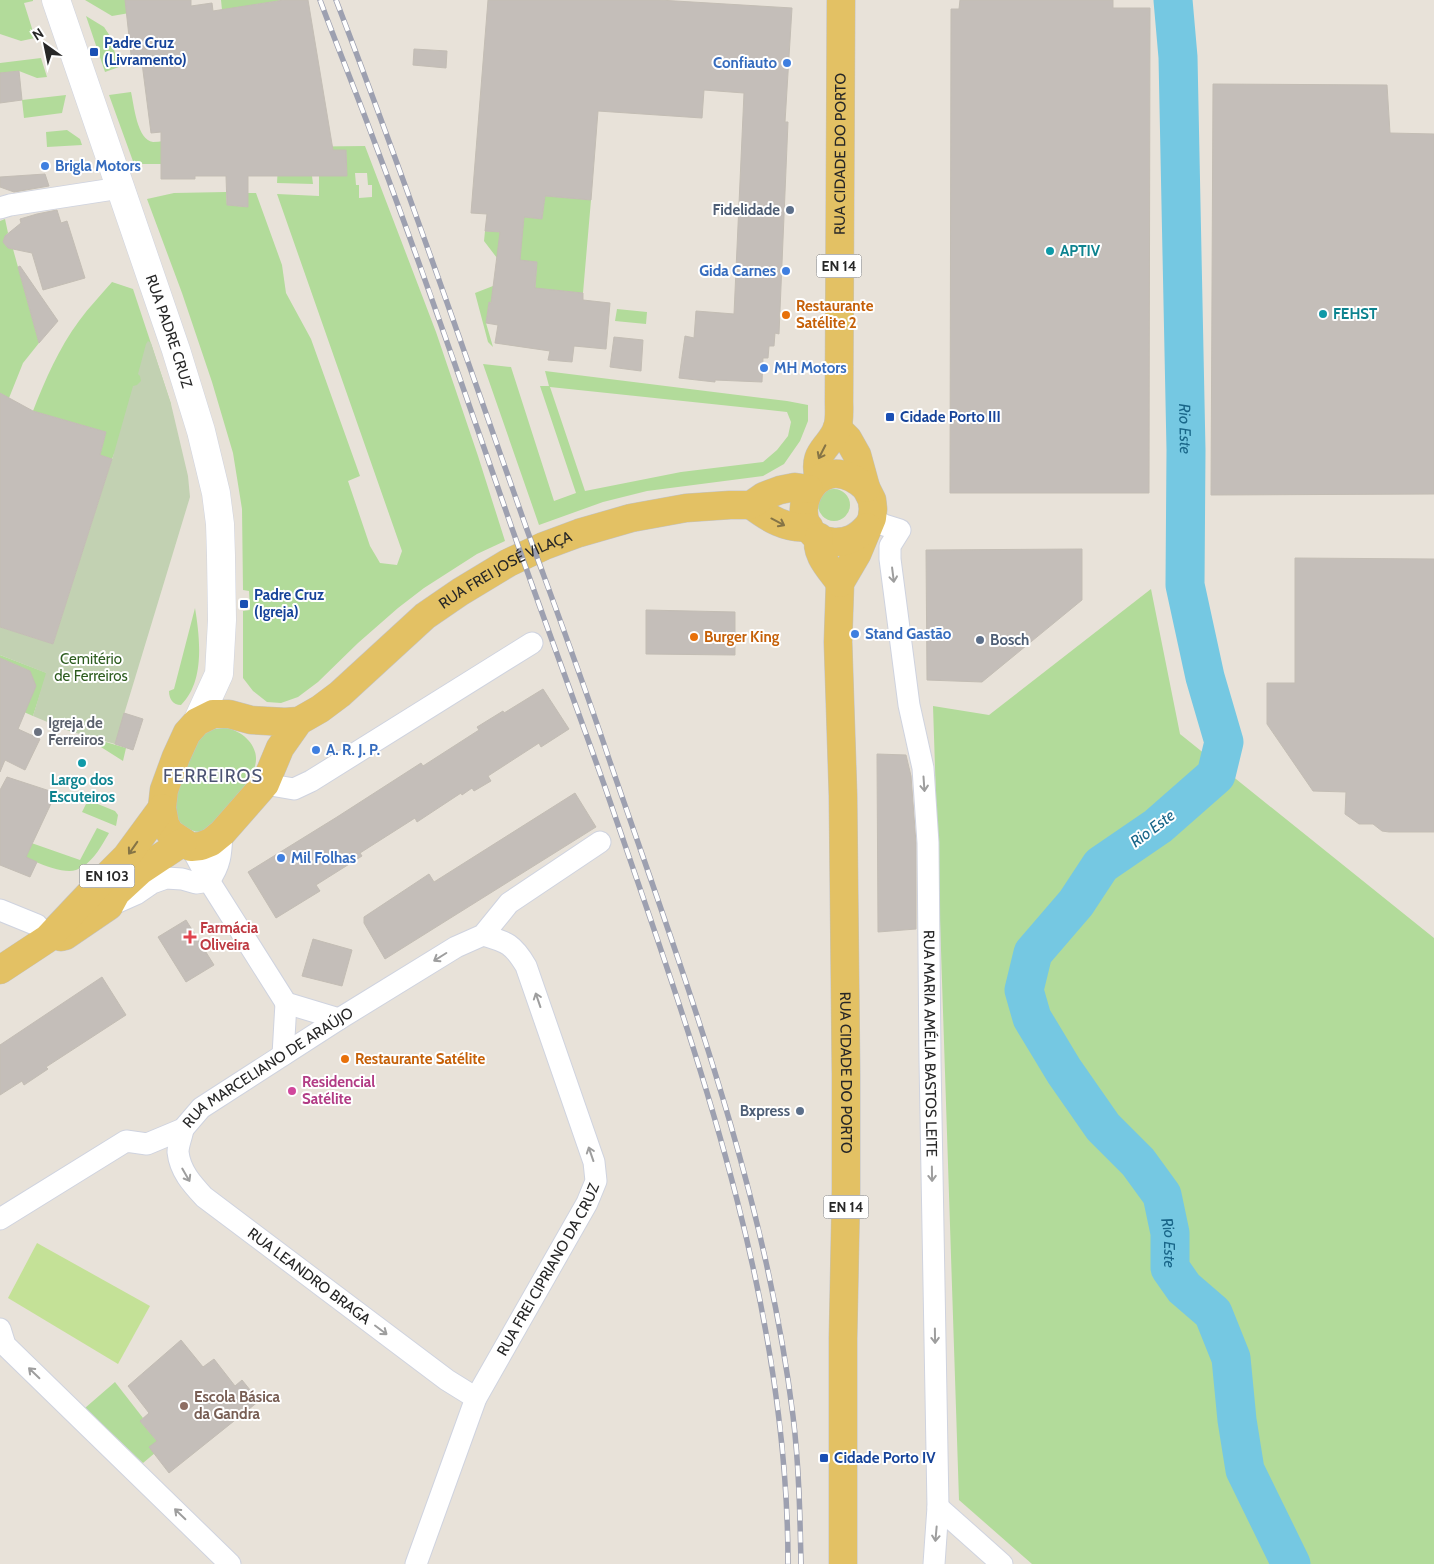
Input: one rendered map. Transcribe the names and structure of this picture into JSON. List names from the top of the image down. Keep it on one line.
{"streets":{"main road":["RUA CIDADE DO PORTO","EN 14","RUA FREI JOSÉ VILAÇA","EN 103"],"street":["RUA PADRE CRUZ","RUA MARIA AMÉLIA BASTOS LEITE","RUA MARCELIANO DE ARAÚJO","RUA FREI CIPRIANO DA CRUZ","RUA LEANDRO BRAGA"]},"crossings":[["RUA CIDADE DO PORTO","RUA MARIA AMÉLIA BASTOS LEITE"],["RUA PADRE CRUZ","RUA FREI JOSÉ VILAÇA"],["RUA PADRE CRUZ","EN 103"],["RUA FREI JOSÉ VILAÇA","EN 103"],["RUA MARCELIANO DE ARAÚJO","RUA FREI CIPRIANO DA CRUZ"],["RUA MARCELIANO DE ARAÚJO","RUA LEANDRO BRAGA"],["RUA FREI CIPRIANO DA CRUZ","RUA LEANDRO BRAGA"]],"one_way":["RUA MARIA AMÉLIA BASTOS LEITE","RUA FREI CIPRIANO DA CRUZ","RUA LEANDRO BRAGA"],"districts":["FERREIROS"],"water":["Rio Este"],"parks":["Cemitério de Ferreiros"],"places":{"transit":["Padre Cruz (Livramento)","Cidade Porto III","Padre Cruz (Igreja)","Cidade Porto IV"],"other":["Confiauto","Brigla Motors","Fidelidade","APTIV","Gida Carnes","FEHST","Restaurante Satélite 2","MH Motors","Stand Gastāo","Burger King","Bosch","Igreja de Ferreiros","A. R. J. P.","Largo dos Escuteiros","Mil Folhas","Restaurante Satélite","Residencial Satélite","Bxpress","Escola Básica da Gandra"],"health":["Farmácia Oliveira"]},"north":"top left"}
